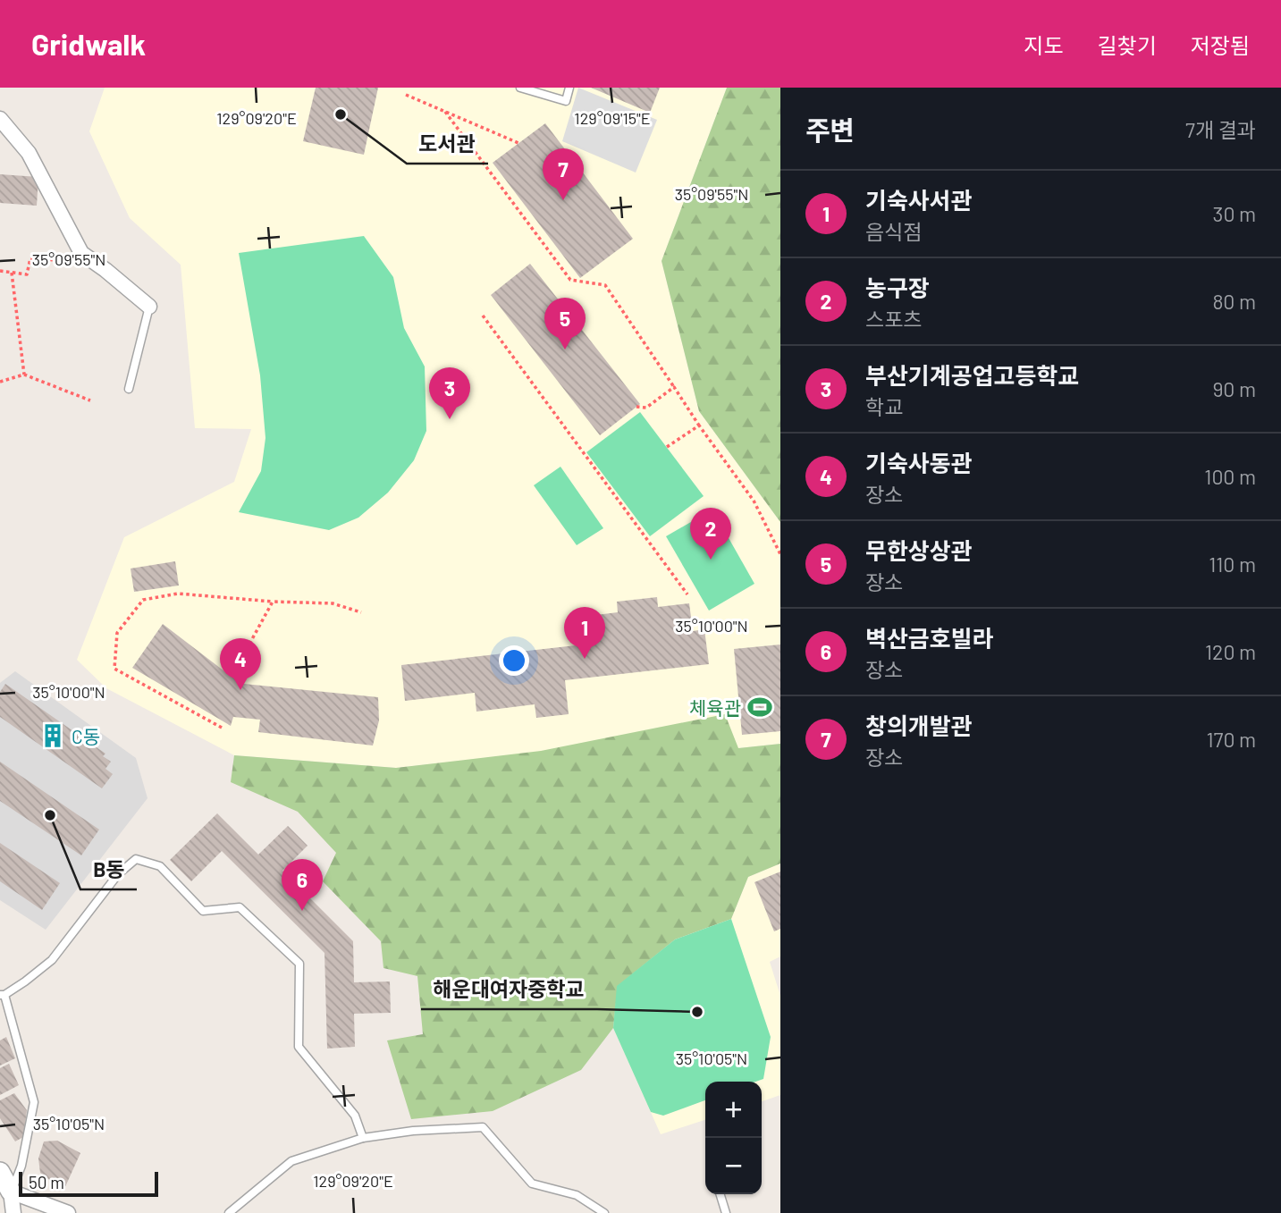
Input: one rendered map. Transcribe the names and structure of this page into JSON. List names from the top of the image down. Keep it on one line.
{"places":{"other":["도서관","B동","해운대여자중학교"],"sports":["체육관"],"building":["C동"]},"scale_bar":"50 m","page":{"header":"Gridwalk","nav":["지도","길찾기","저장됨"],"heading":["주변","7개 결과"],"pins":["7","5","3","2","1","4","6"],"list":[{"mark":"1","name":"기숙사서관","note":"음식점","value":"30 m"},{"mark":"2","name":"농구장","note":"스포츠","value":"80 m"},{"mark":"3","name":"부산기계공업고등학교","note":"학교","value":"90 m"},{"mark":"4","name":"기숙사동관","note":"장소","value":"100 m"},{"mark":"5","name":"무한상상관","note":"장소","value":"110 m"},{"mark":"6","name":"벽산금호빌라","note":"장소","value":"120 m"},{"mark":"7","name":"창의개발관","note":"장소","value":"170 m"}],"map_buttons":["+","−"],"scale":"50 m"},"coordinates":["129°09'20\"E","129°09'15\"E","35°09'55\"N","35°10'00\"N","35°10'05\"N"]}
